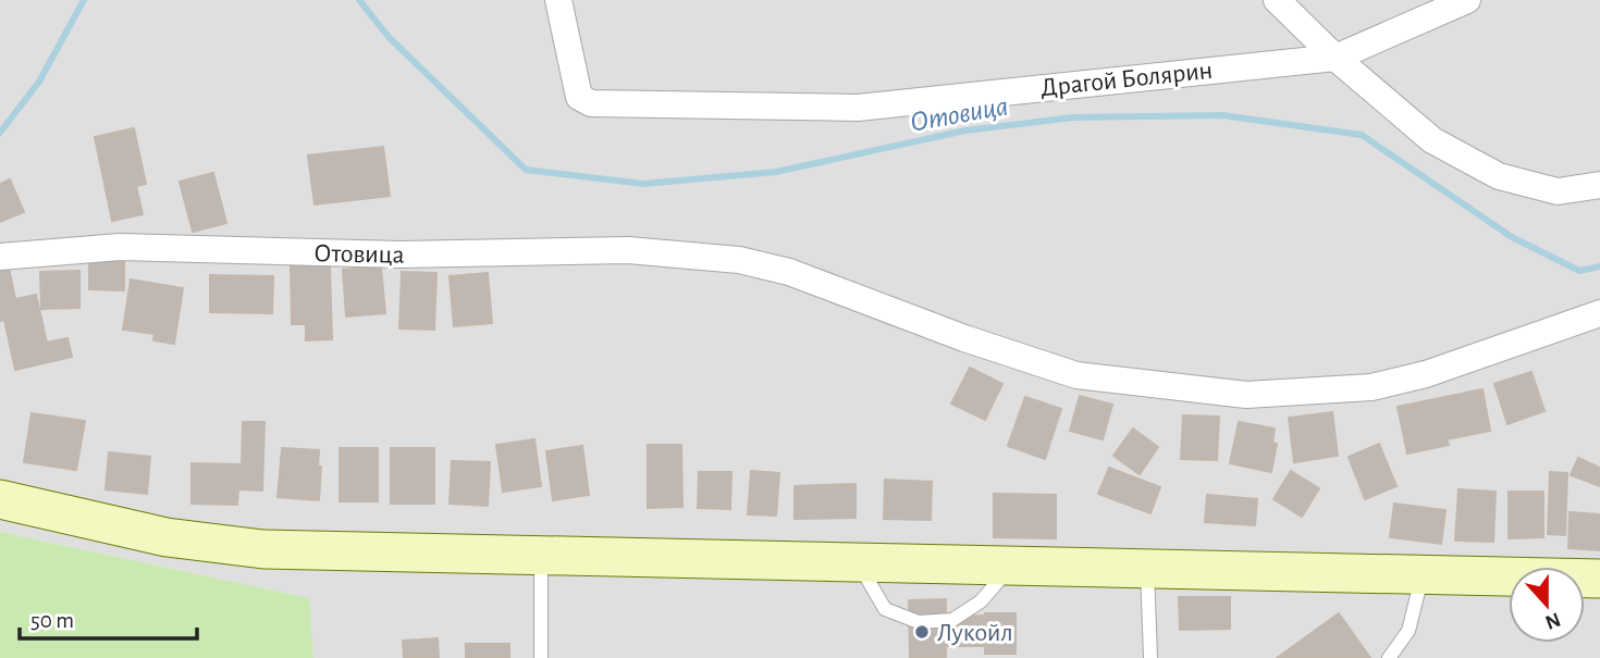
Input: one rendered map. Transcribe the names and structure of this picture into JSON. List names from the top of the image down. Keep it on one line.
{"streets":{"street":["Драгой Болярин","Отовица"]},"water":["Отовица"],"places":["Лукойл"],"scale_bar":"50 m","north":"bottom"}
